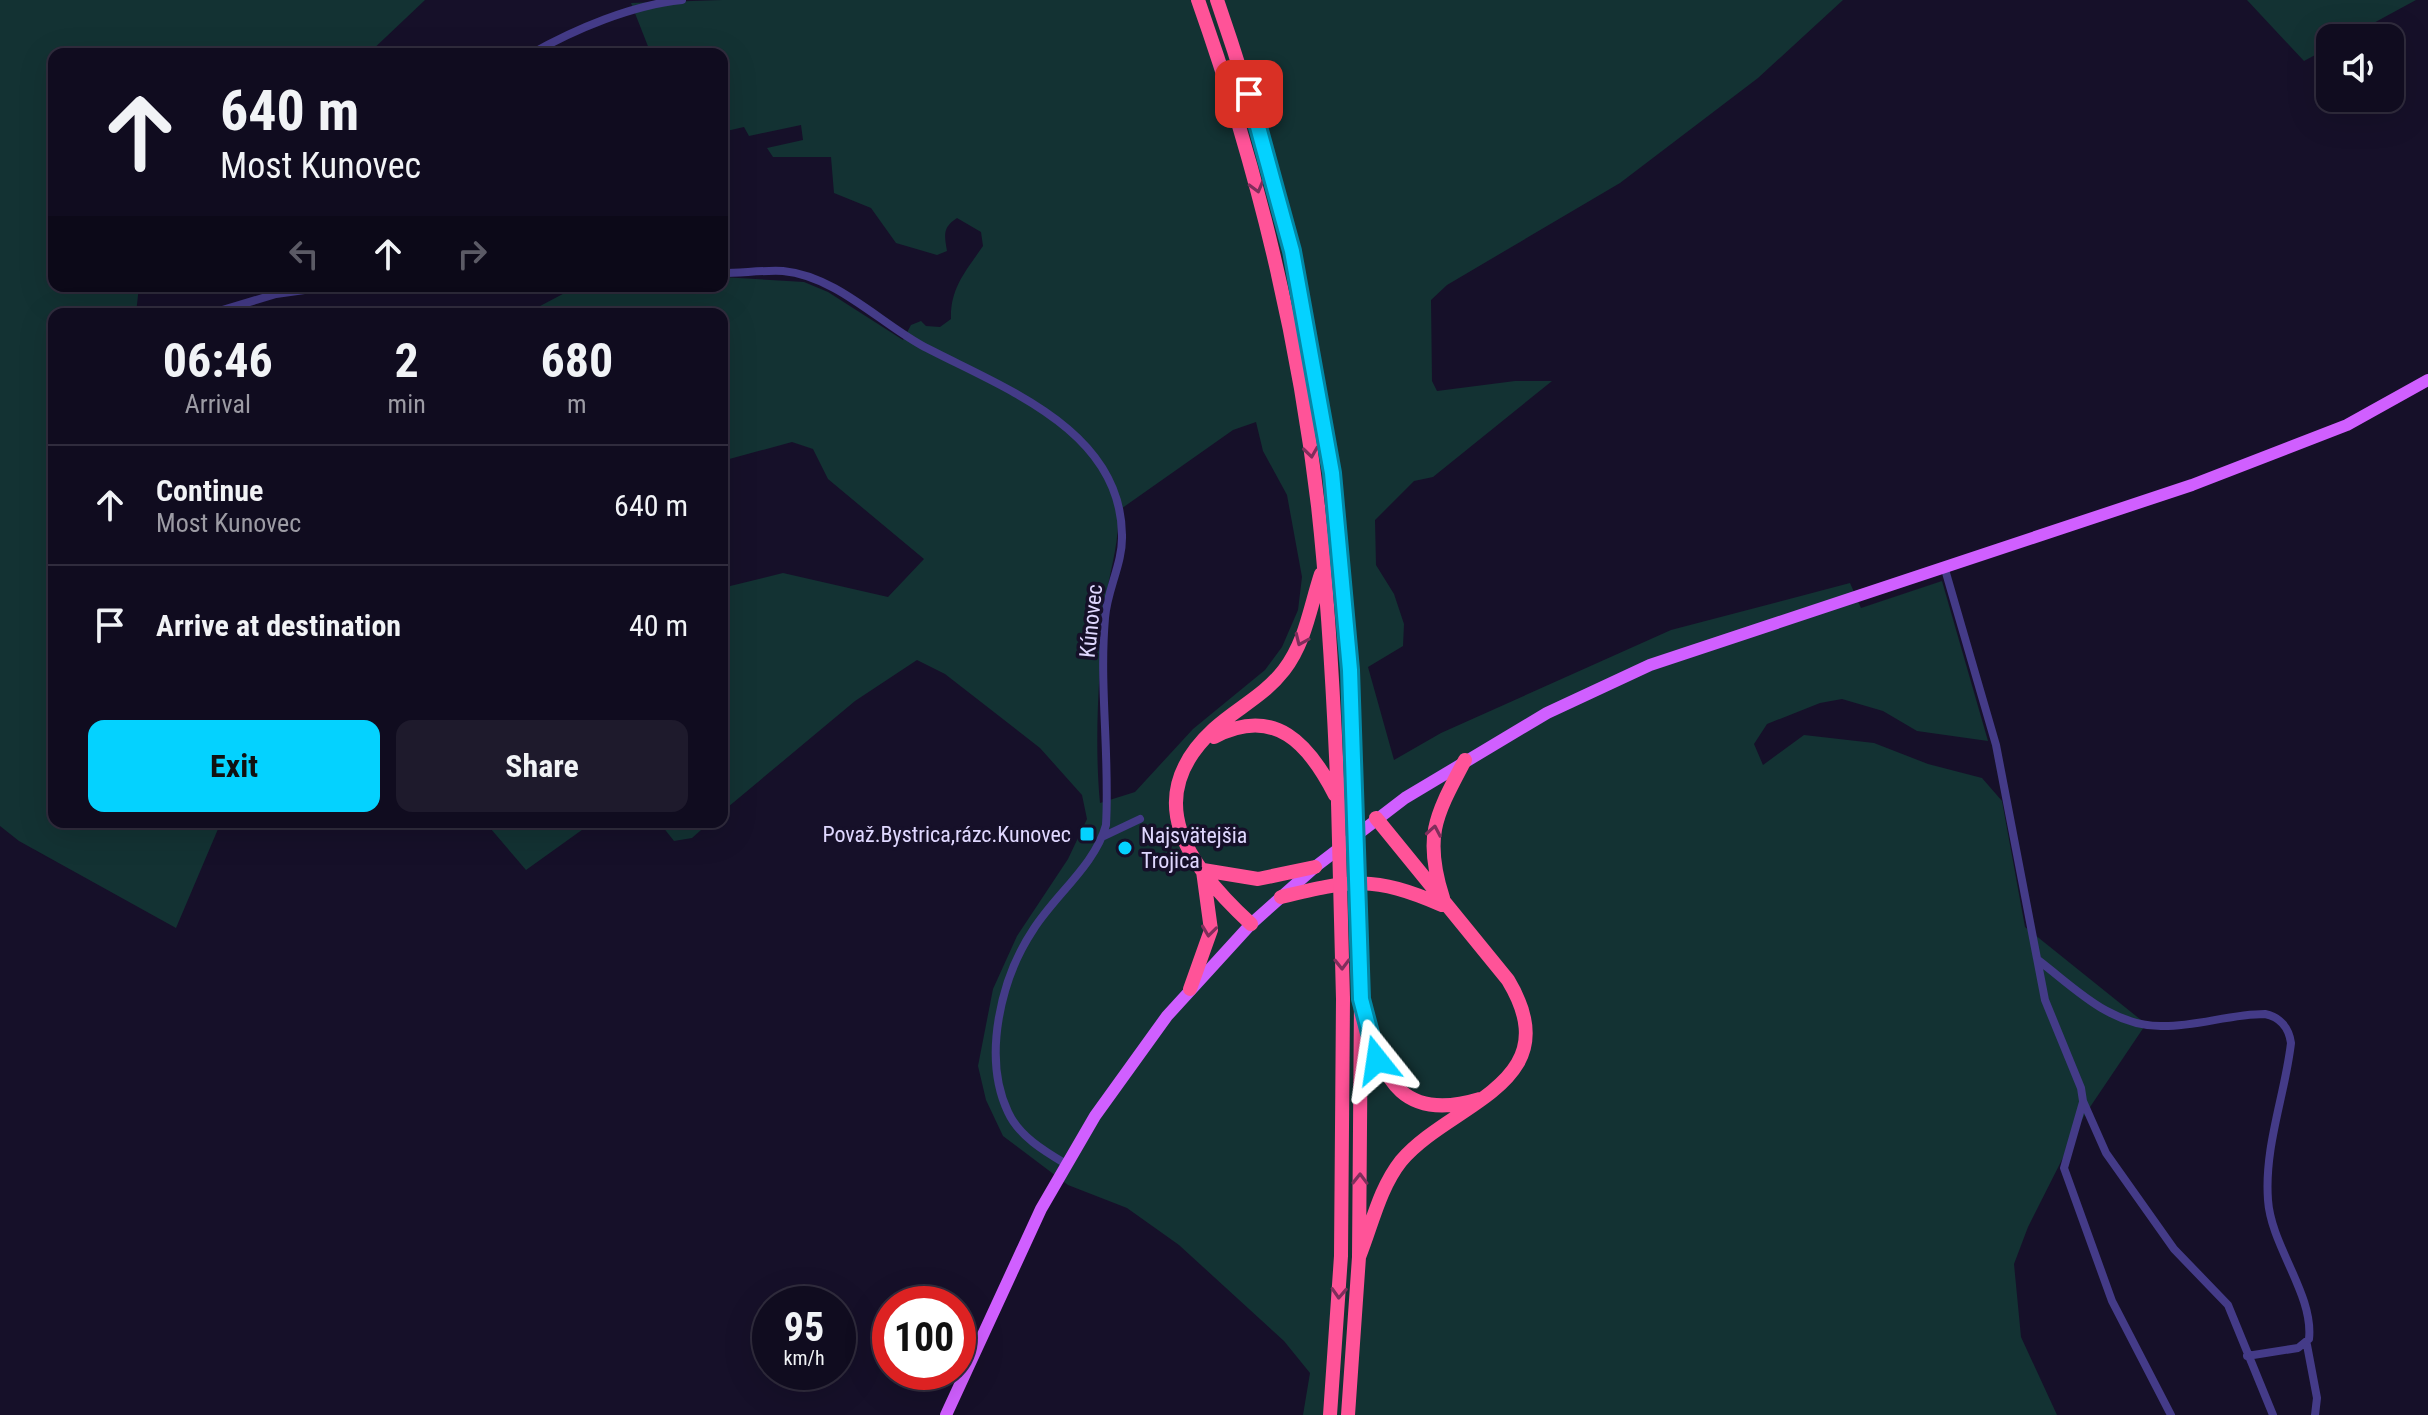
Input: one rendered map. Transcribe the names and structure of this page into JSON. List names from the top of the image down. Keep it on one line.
{"streets":{"street":["Kúnovec"]},"places":{"transit":["Považ.Bystrica,rázc.Kunovec"],"other":["Najsvätejšia Trojica"]},"page":{"turn":["640 m","Most Kunovec"],"eta":["06:46","Arrival","2","min","680","m"],"list":[{"name":"Continue","note":"Most Kunovec","value":"640 m"},{"name":"Arrive at destination","value":"40 m"}],"buttons":["Exit","Share"],"speed":"95 km/h","limit":"100"}}
